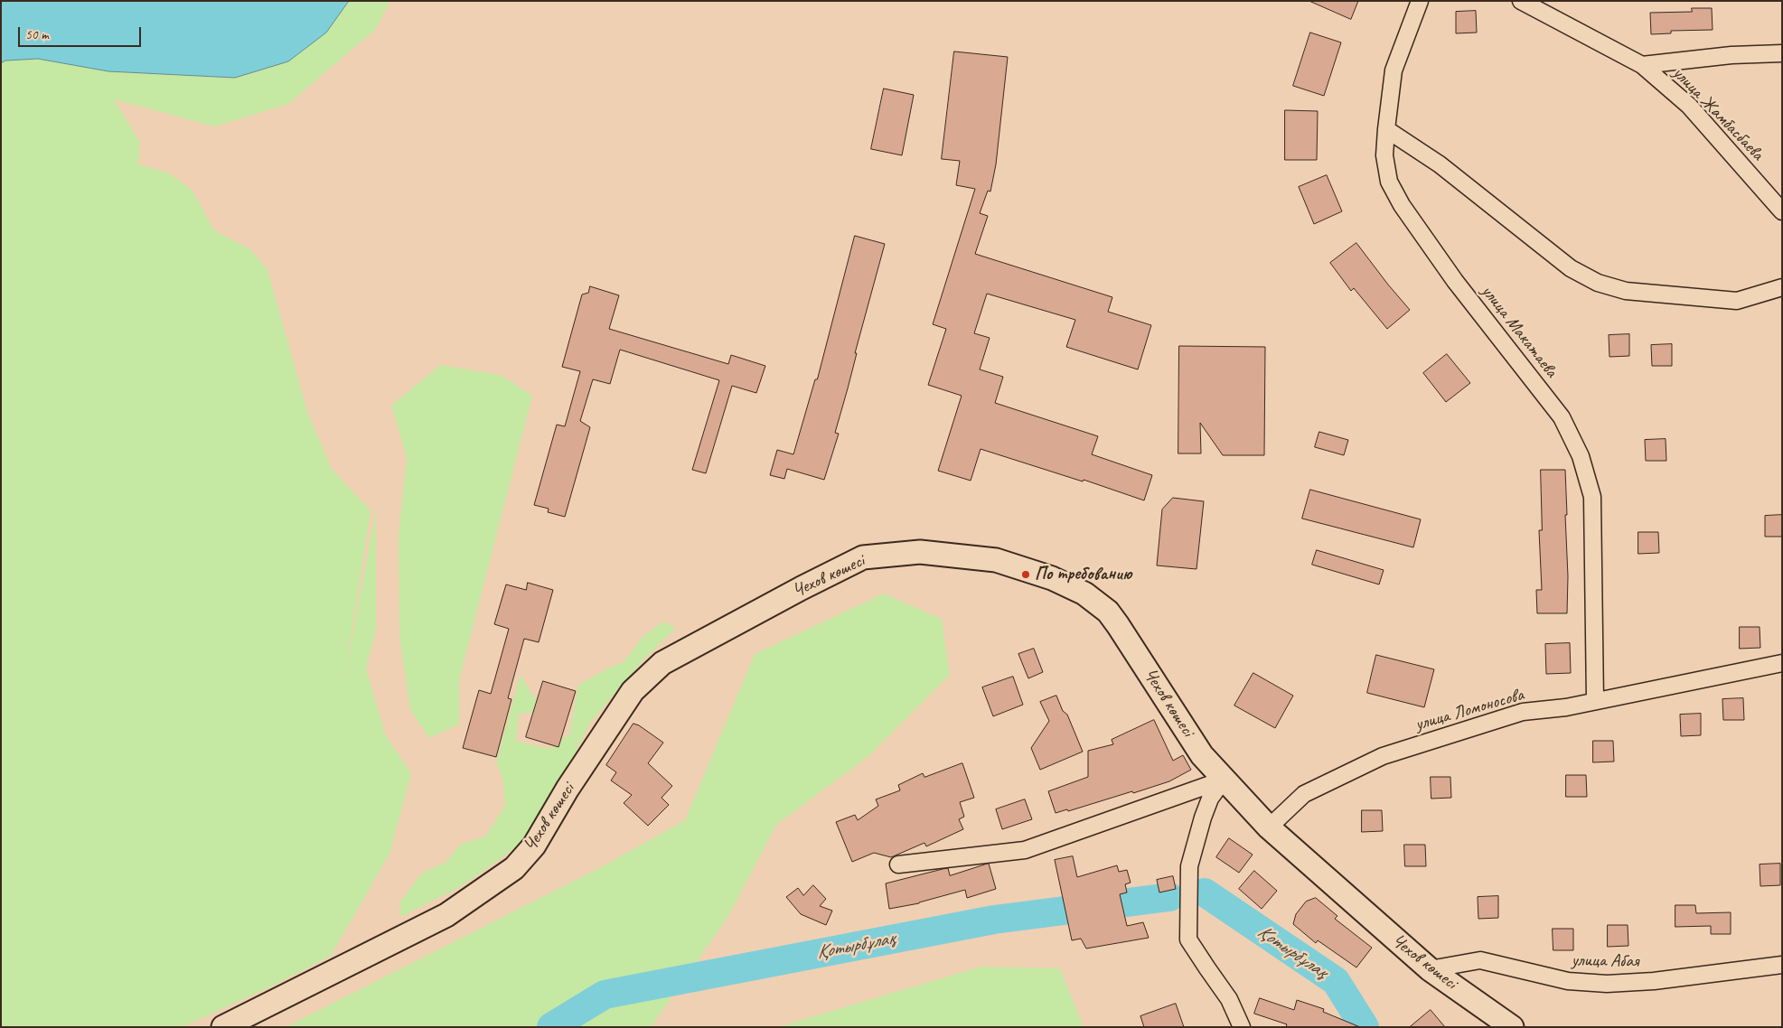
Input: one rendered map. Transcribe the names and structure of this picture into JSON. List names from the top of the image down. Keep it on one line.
{"streets":{"main road":["Чехов көшесі"],"street":["улица Жамбасбаева","улица Макатаева","улица Ломоносова","улица Абая"]},"crossings":[["улица Макатаева","улица Ломоносова"],["Чехов көшесі","улица Ломоносова"],["Чехов көшесі","улица Абая"]],"water":["Қотырбұлақ"],"places":["По требованию"],"scale_bar":"50 m"}
